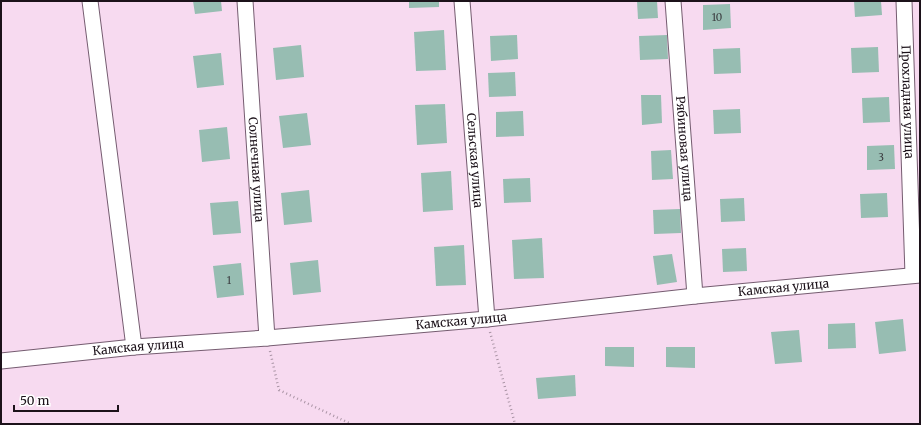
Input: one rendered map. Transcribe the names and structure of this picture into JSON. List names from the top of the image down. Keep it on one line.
{"streets":{"street":["Прохладная улица","Рябиновая улица","Сельская улица","Солнечная улица","Камская улица"]},"crossings":[["Прохладная улица","Камская улица"],["Рябиновая улица","Камская улица"],["Сельская улица","Камская улица"],["Солнечная улица","Камская улица"]],"house_numbers":["10","3","1"],"scale_bar":"50 m"}
